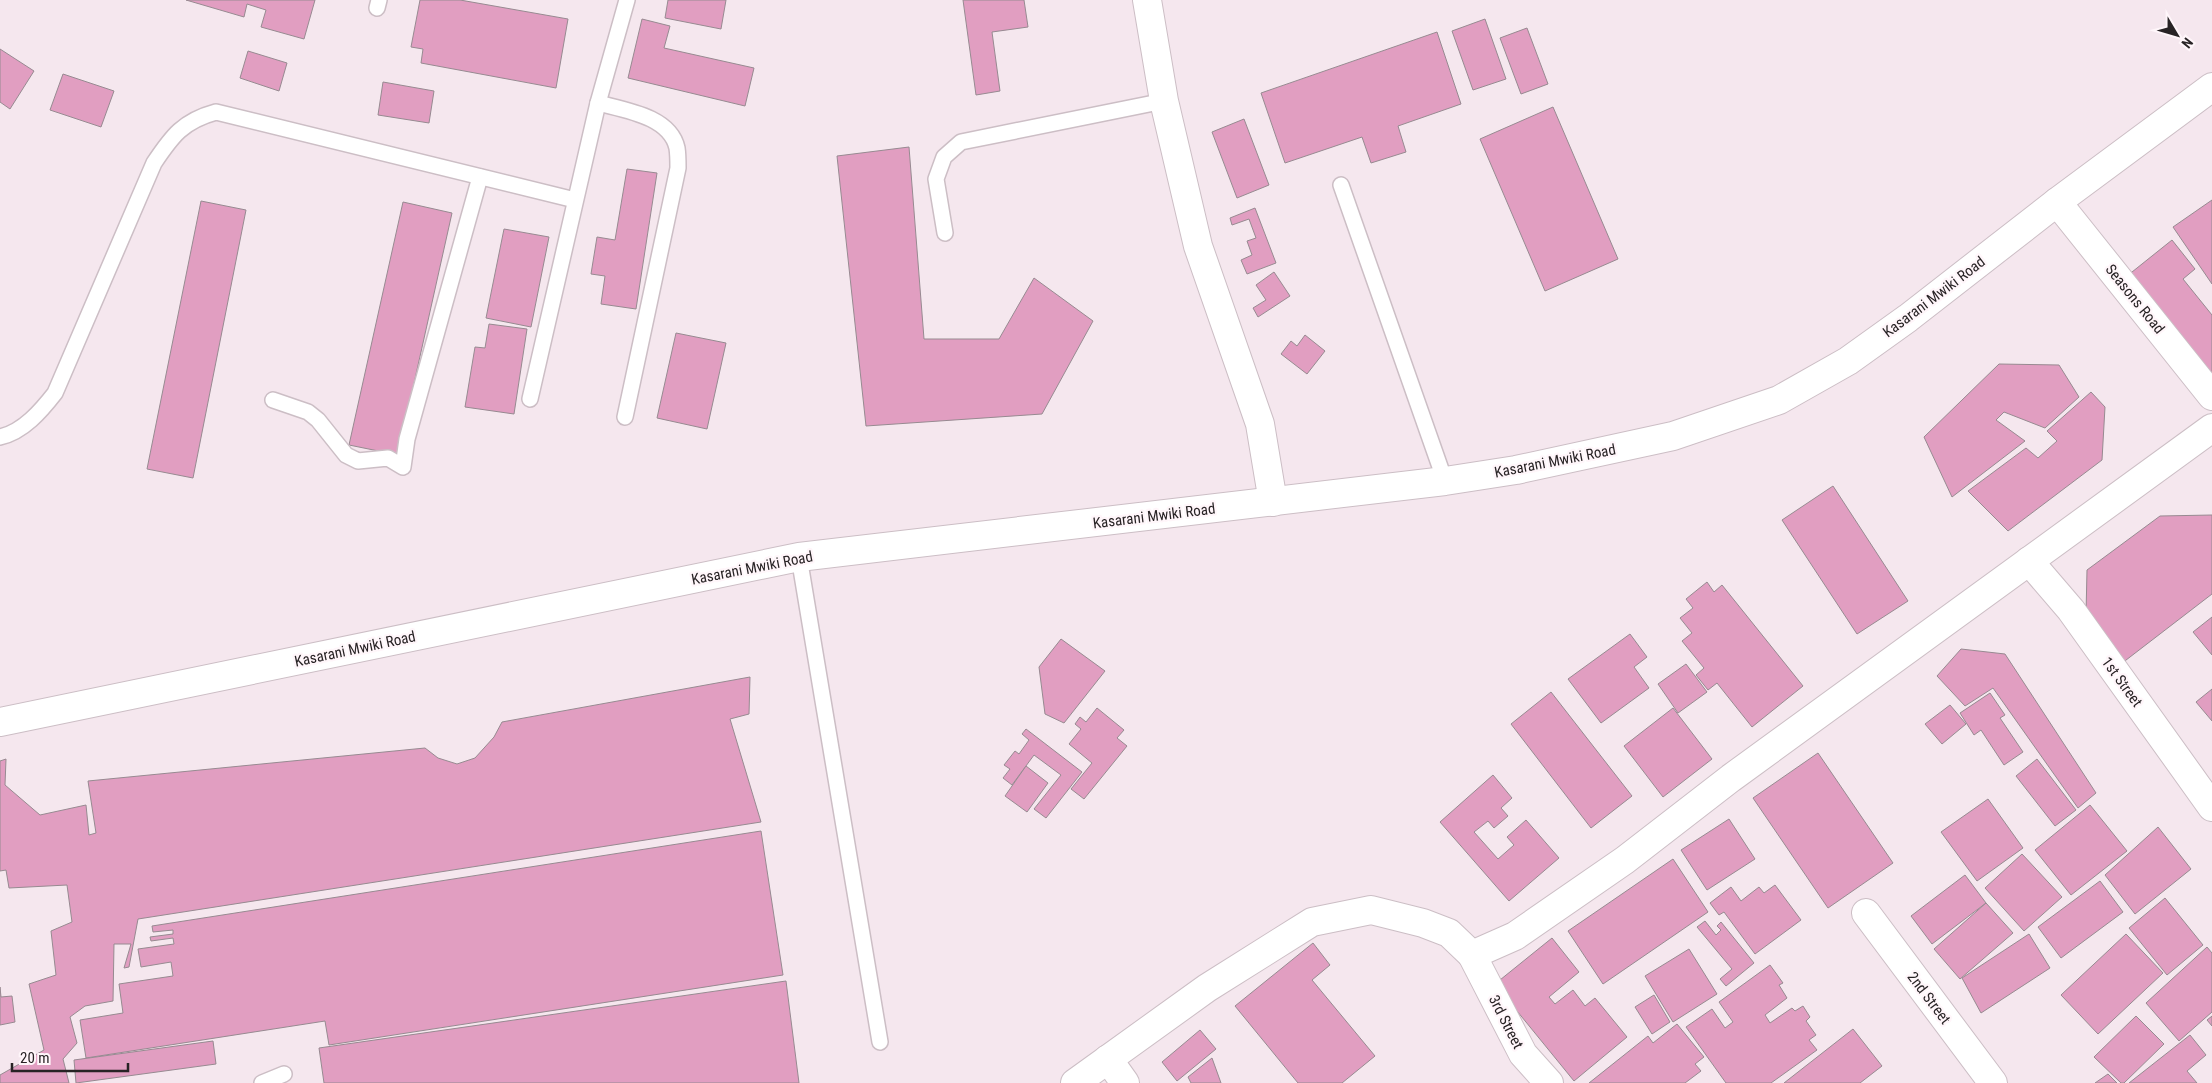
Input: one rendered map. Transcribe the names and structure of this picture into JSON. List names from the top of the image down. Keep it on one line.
{"streets":{"street":["Kasarani Mwiki Road","Seasons Road","1st Street","2nd Street","3rd Street"]},"crossings":[["Kasarani Mwiki Road","Seasons Road"]],"scale_bar":"20 m","north":"bottom right"}
